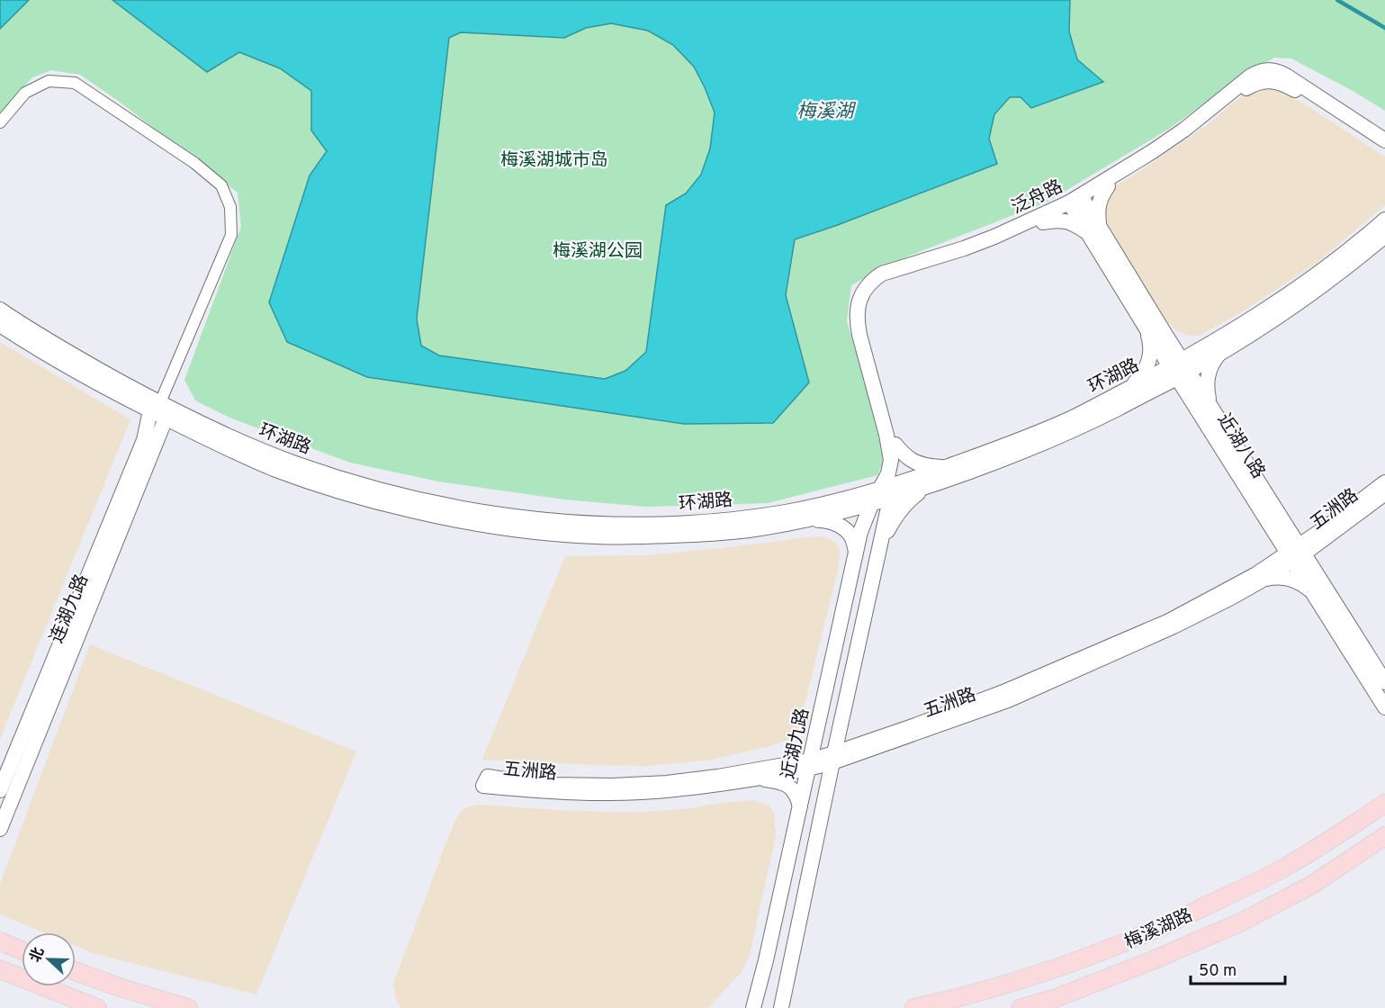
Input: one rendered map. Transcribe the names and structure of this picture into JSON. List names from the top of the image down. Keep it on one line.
{"streets":{"main road":["泛舟路","环湖路","近湖八路","五洲路","连湖九路","近湖九路","梅溪湖路"]},"crossings":[["泛舟路","环湖路"],["泛舟路","近湖八路"],["环湖路","近湖八路"],["环湖路","连湖九路"],["环湖路","近湖九路"],["近湖八路","五洲路"],["五洲路","近湖九路"]],"water":["梅溪湖"],"parks":["梅溪湖城市岛","梅溪湖公园"],"scale_bar":"50 m","north":"left"}
